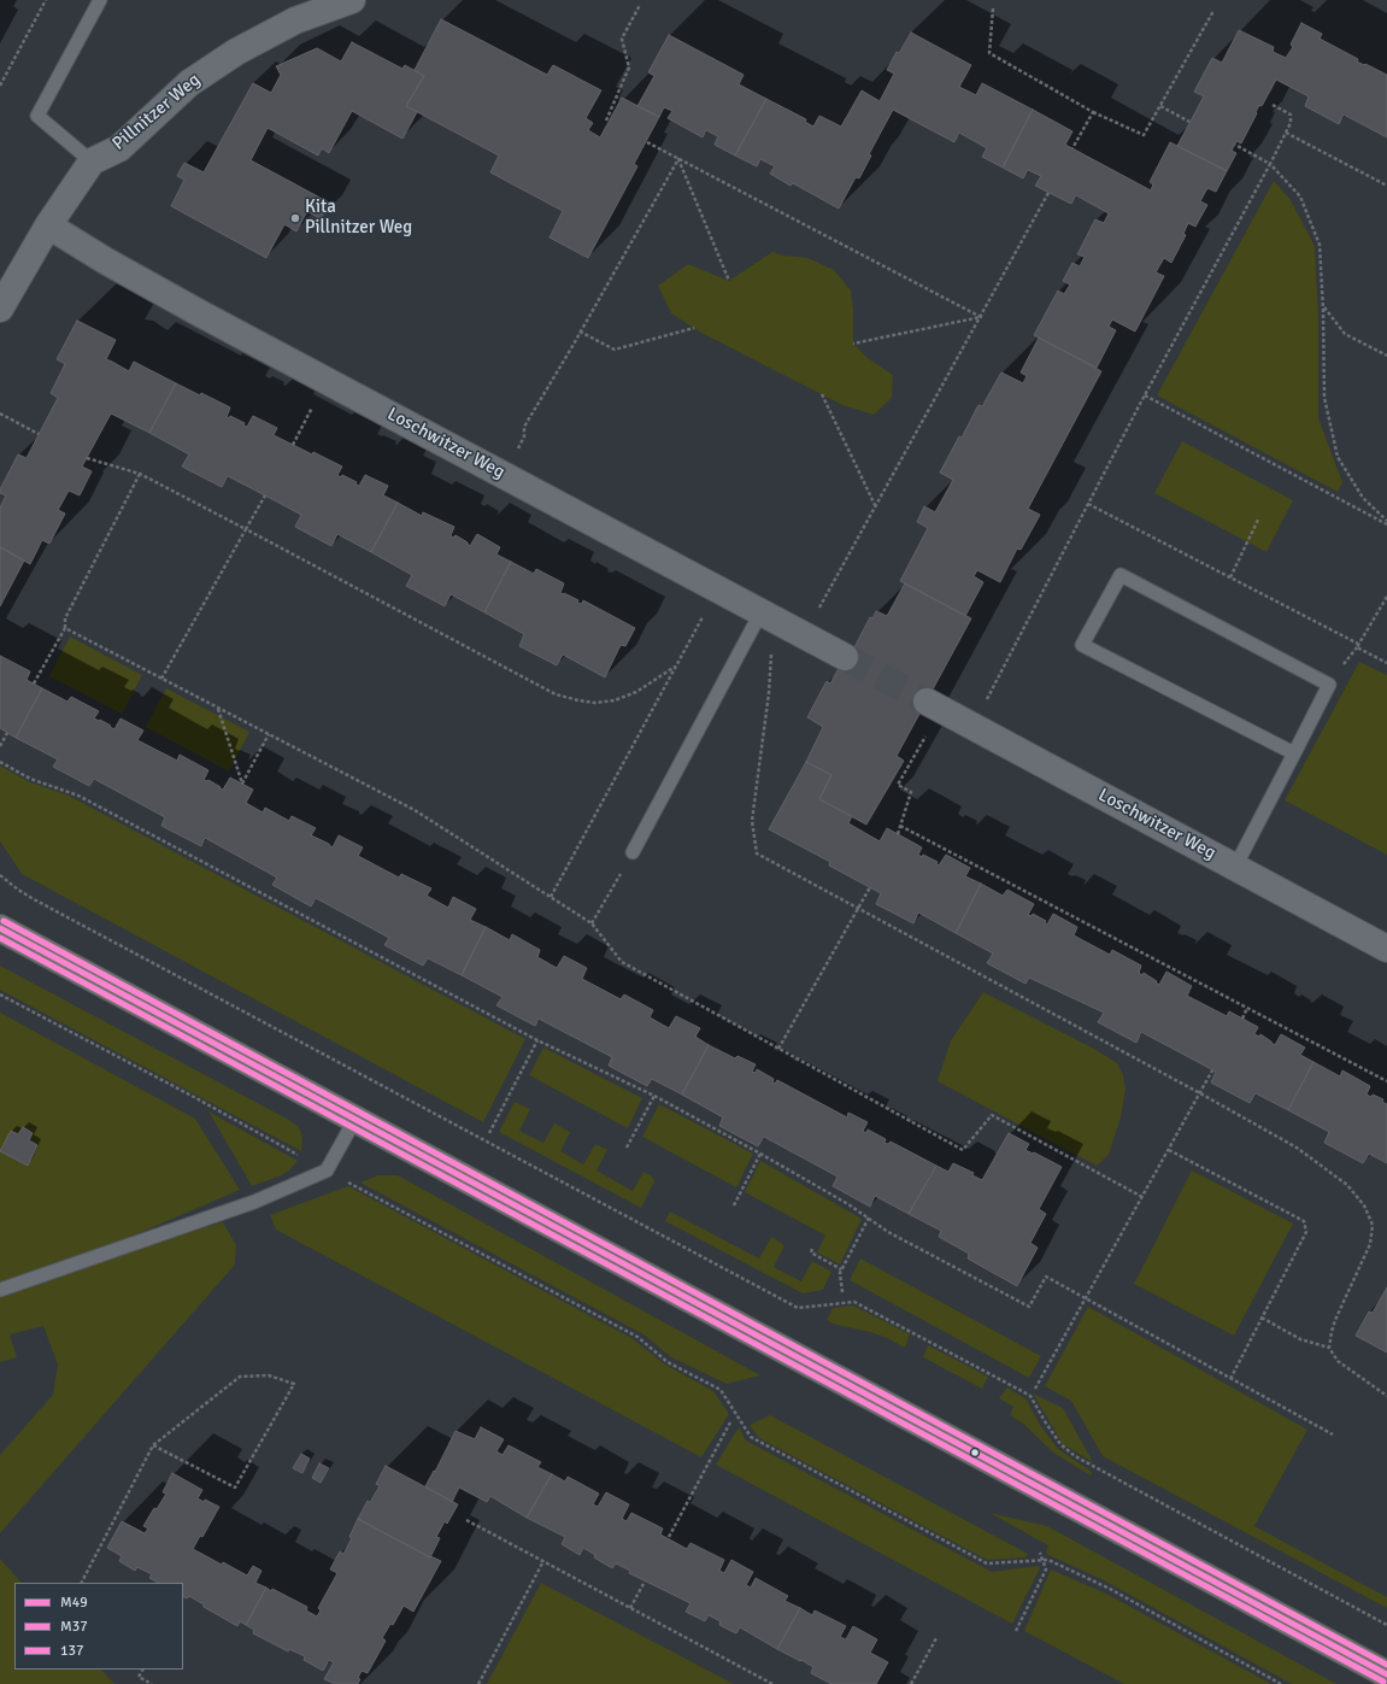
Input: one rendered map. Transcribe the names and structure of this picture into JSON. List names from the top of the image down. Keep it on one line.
{"streets":{"street":["Pillnitzer Weg","Loschwitzer Weg"]},"crossings":[["Pillnitzer Weg","Loschwitzer Weg"]],"places":["Kita Pillnitzer Weg"],"lines":["transit line 137","transit line M49","transit line M37"],"legend":["M49","M37","137"]}
